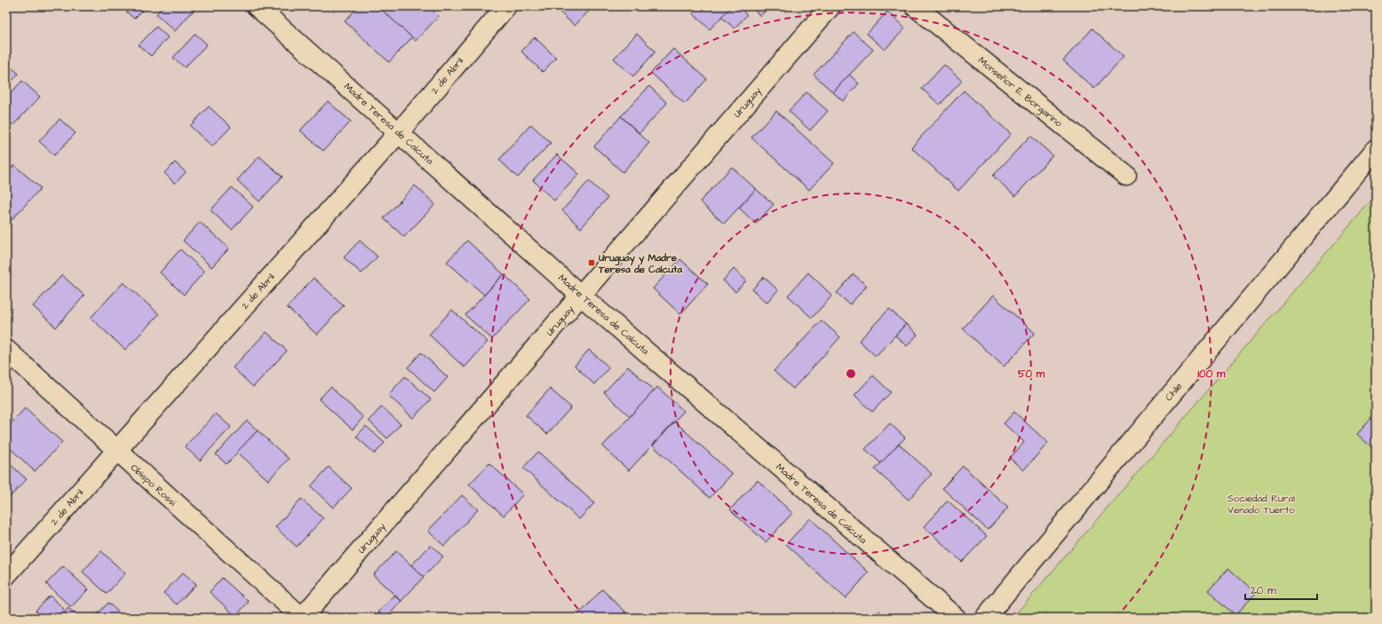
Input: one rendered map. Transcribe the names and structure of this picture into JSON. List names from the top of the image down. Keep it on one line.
{"streets":{"street":["2 de Abril","Monseñor E. Borgarino","Uruguay","Madre Teresa de Calcuta","Chile","Obispo Rossi"]},"crossings":[["2 de Abril","Madre Teresa de Calcuta"],["2 de Abril","Obispo Rossi"],["Uruguay","Madre Teresa de Calcuta"],["Uruguay","Obispo Rossi"]],"parks":["Sociedad Rural Venado Tuerto"],"places":{"transit":["Uruguay y Madre Teresa de Calcuta"]},"scale_bar":"20 m","rings":["50 m","100 m"]}
